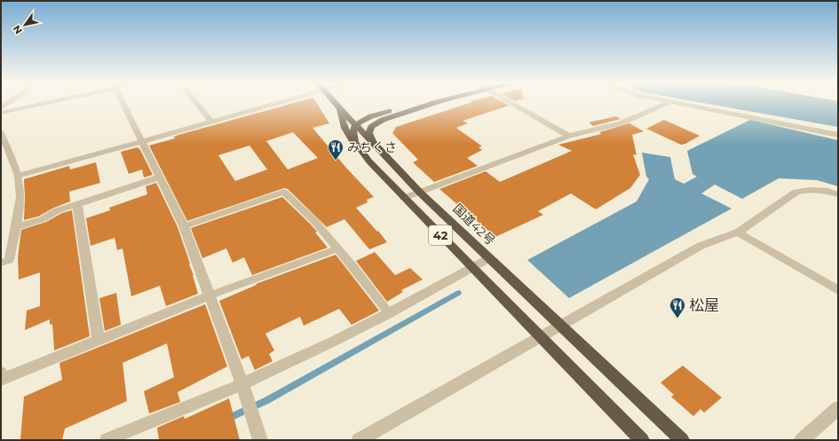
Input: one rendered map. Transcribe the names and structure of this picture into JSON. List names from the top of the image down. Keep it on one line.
{"streets":{"highway":["国道42号","42"]},"crossings":[["国道42号","42"]],"places":{"restaurant":["みちくさ","松屋"]},"north":"bottom left"}
